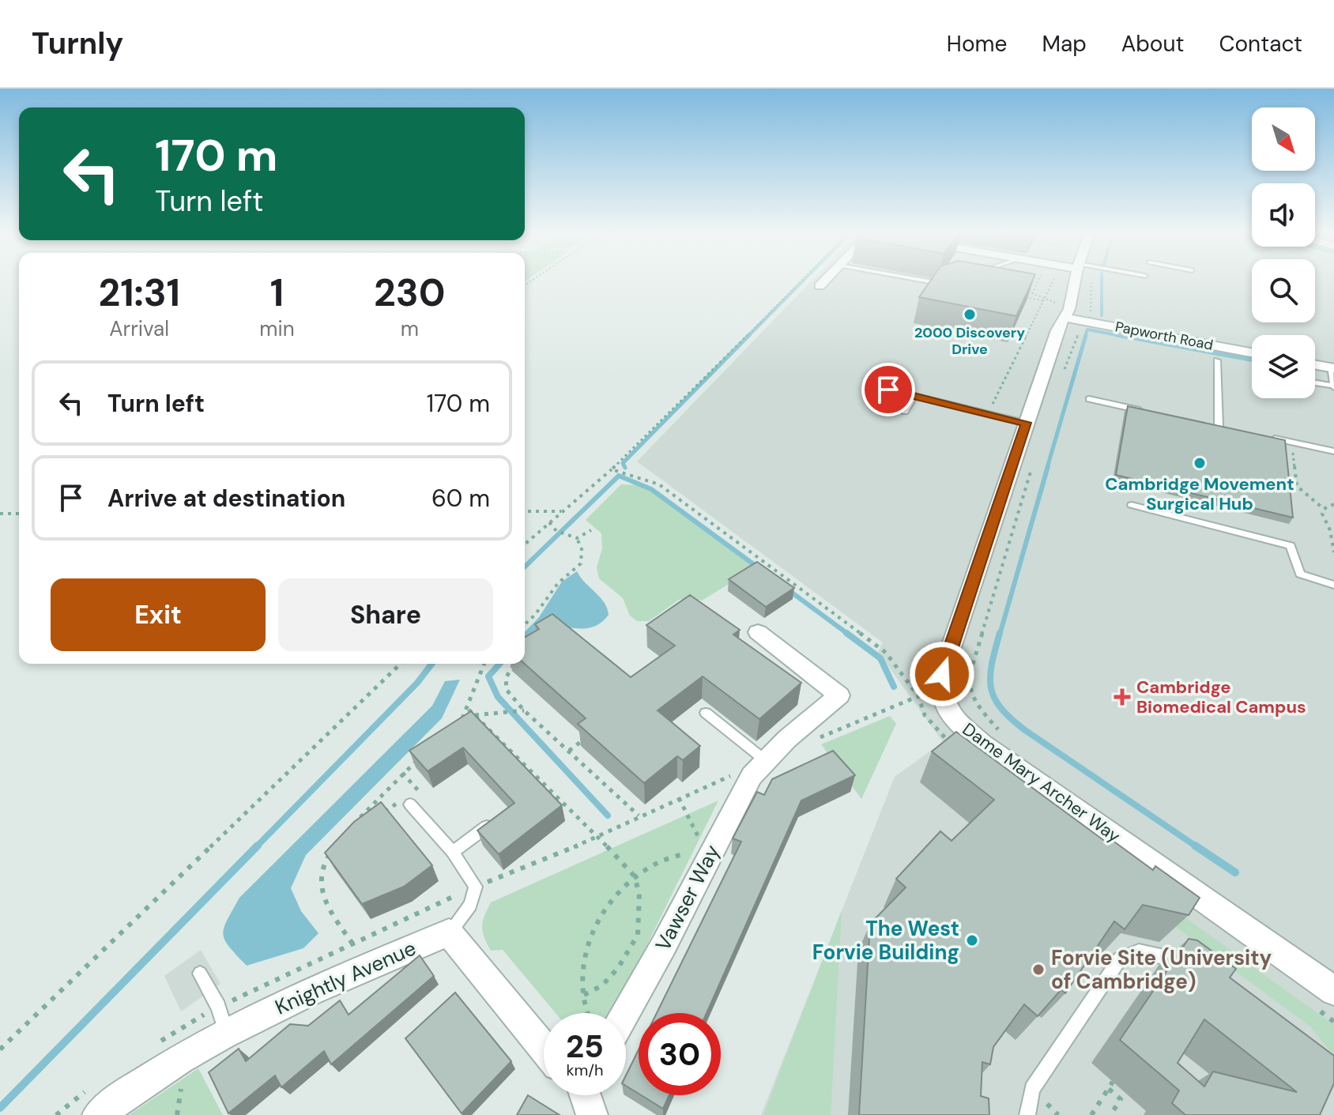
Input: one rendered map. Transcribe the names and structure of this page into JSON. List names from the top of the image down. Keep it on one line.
{"streets":{"street":["Papworth Road","Dame Mary Archer Way","Vawser Way","Knightly Avenue"]},"crossings":[["Papworth Road","Dame Mary Archer Way"]],"places":{"other":["2000 Discovery Drive","Cambridge Movement Surgical Hub","The West Forvie Building","Forvie Site (University of Cambridge)"],"health":["Cambridge Biomedical Campus"]},"north":"bottom right","page":{"header":"Turnly","nav":["Home","Map","About","Contact"],"turn":["170 m","Turn left"],"eta":["21:31","Arrival","1","min","230","m"],"list":[{"name":"Turn left","value":"170 m"},{"name":"Arrive at destination","value":"60 m"}],"buttons":["Exit","Share"],"speed":"25 km/h","limit":"30"}}
